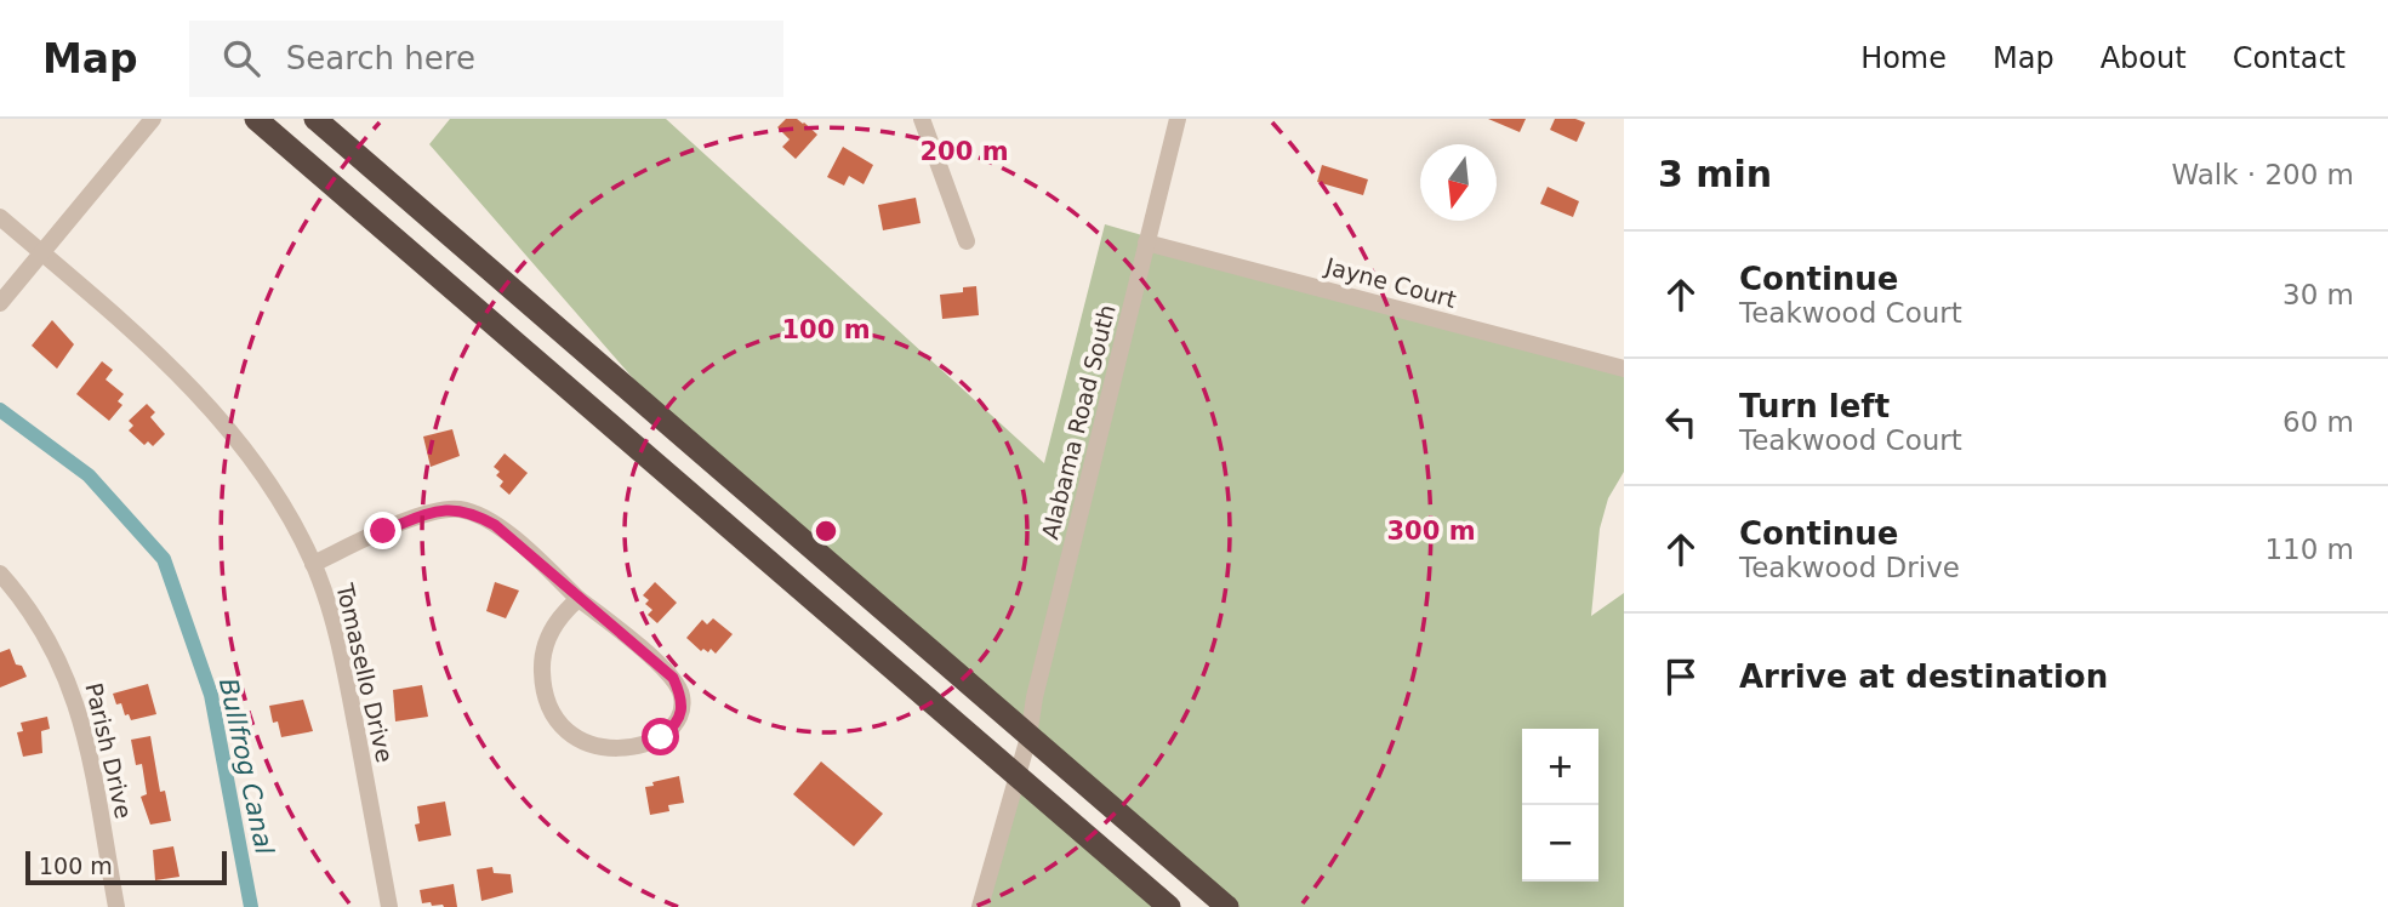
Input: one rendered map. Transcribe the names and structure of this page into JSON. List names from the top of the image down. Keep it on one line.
{"streets":{"street":["Jayne Court","Alabama Road South","Tomasello Drive","Parish Drive"]},"crossings":[["Jayne Court","Alabama Road South"]],"water":["Bullfrog Canal"],"scale_bar":"100 m","north":"bottom","page":{"header":"Map","search":"Search here","nav":["Home","Map","About","Contact"],"heading":["3 min","Walk · 200 m"],"list":[["Continue","Teakwood Court","30 m"],["Turn left","Teakwood Court","60 m"],["Continue","Teakwood Drive","110 m"],"Arrive at destination"],"map_buttons":["+","−"],"scale":"100 m"},"rings":["200 m","100 m","300 m"]}
